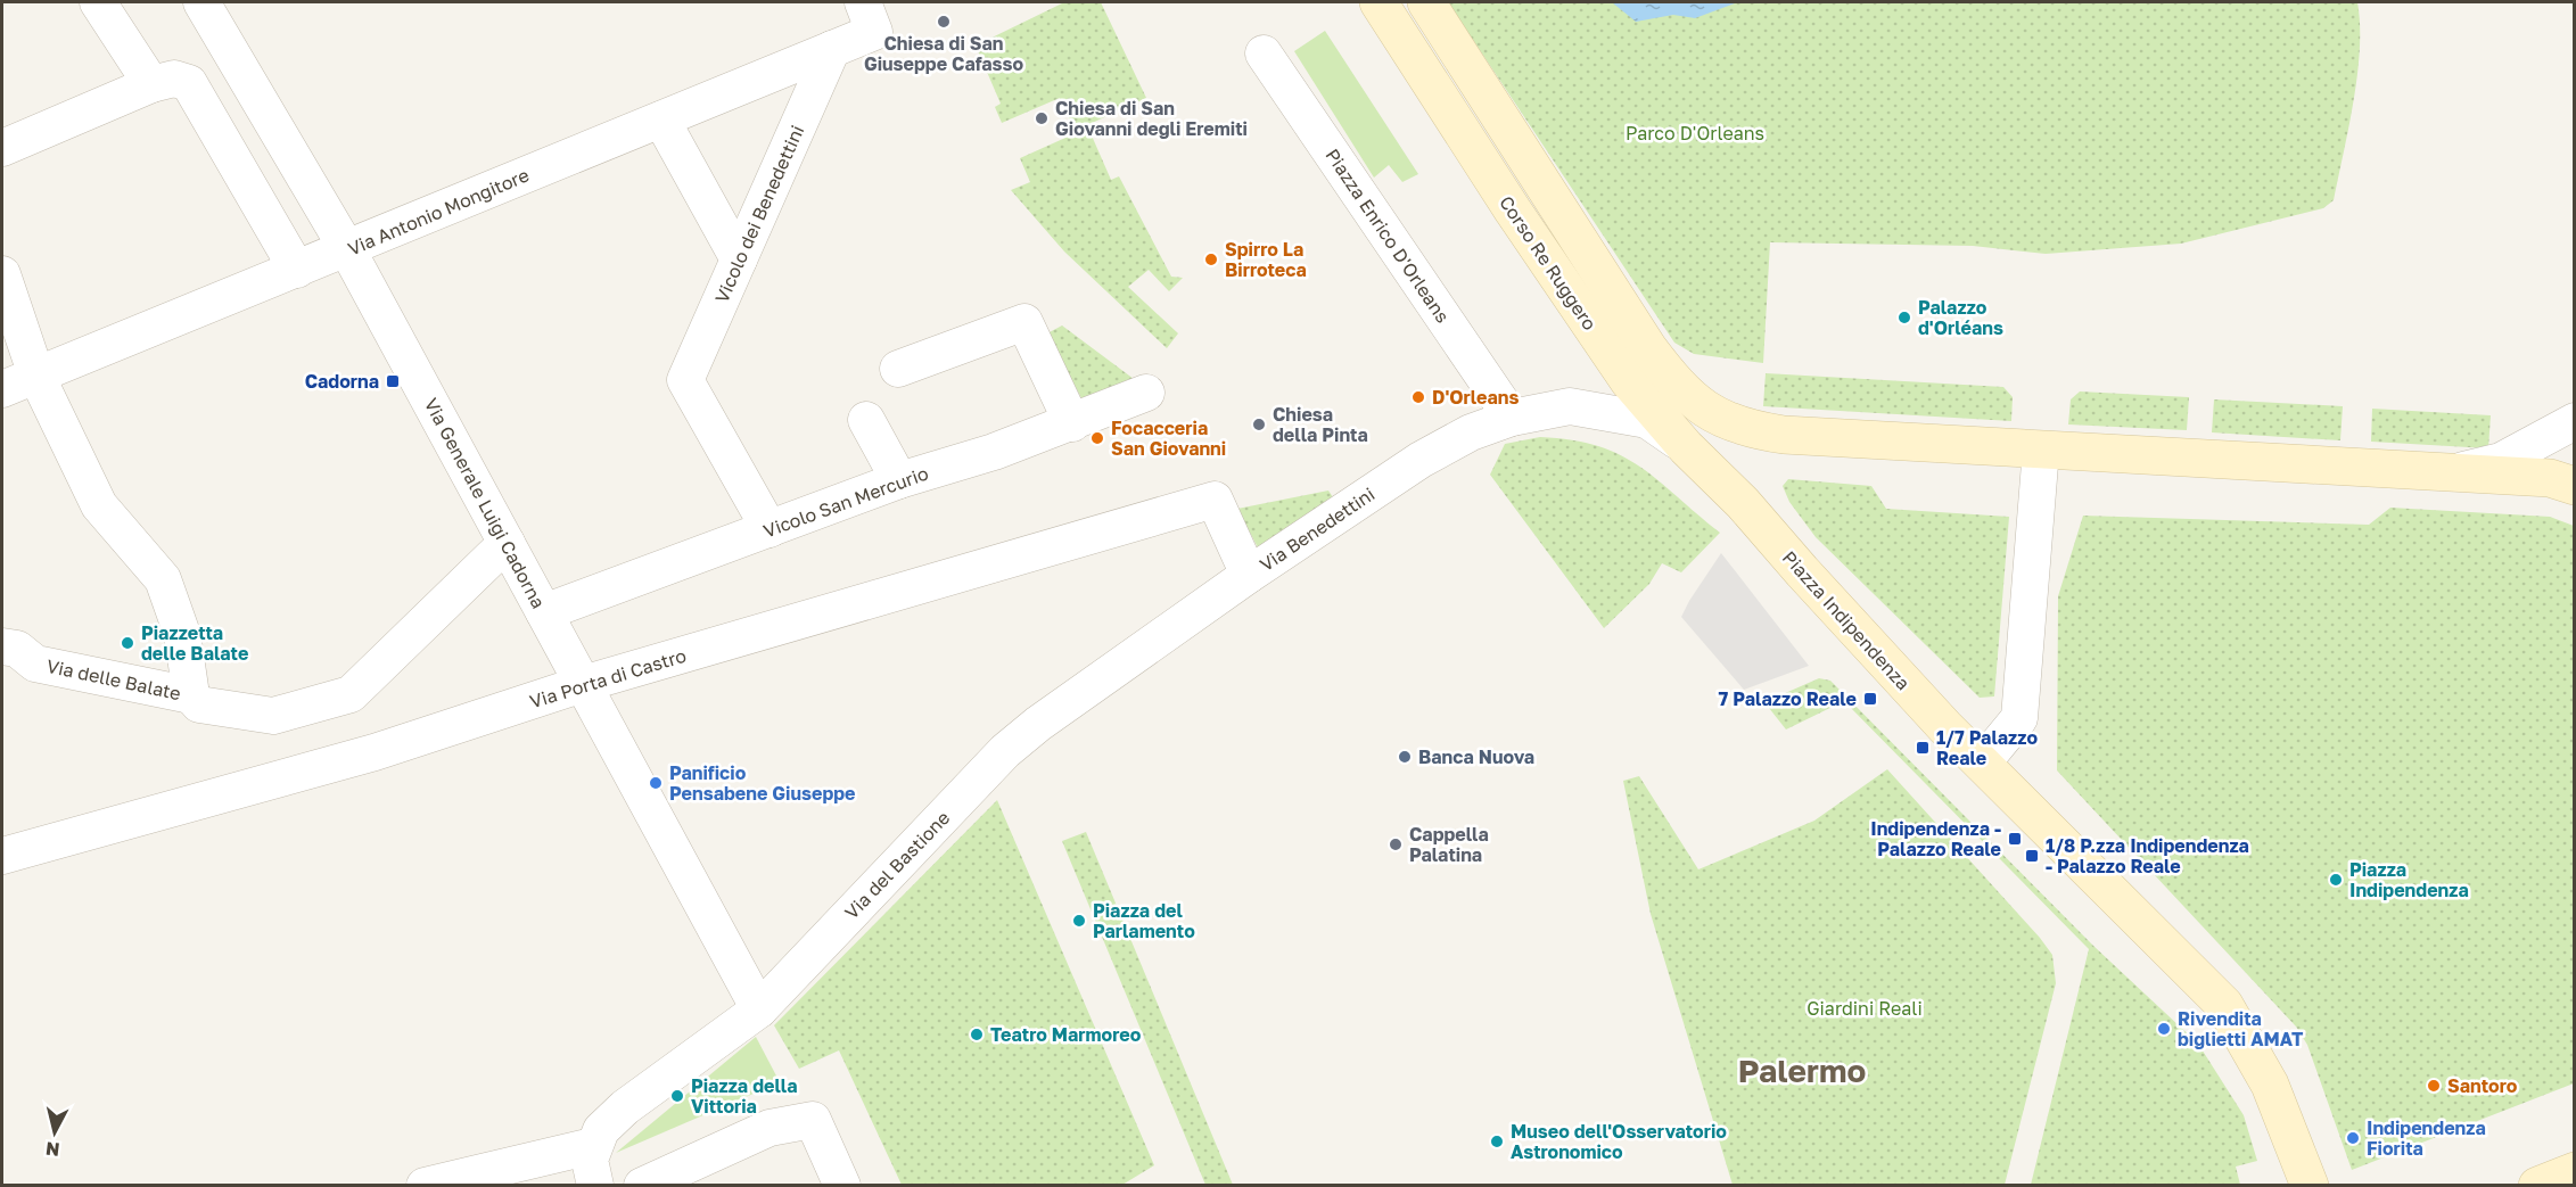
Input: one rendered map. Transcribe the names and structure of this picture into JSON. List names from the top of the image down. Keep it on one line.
{"streets":{"main road":["Corso Re Ruggero","Piazza Indipendenza"],"street":["Via Antonio Mongitore","Vicolo dei Benedettini","Piazza Enrico D'Orleans","Vicolo San Mercurio","Via Generale Luigi Cadorna","Via Benedettini","Via Porta di Castro","Via delle Balate","Via del Bastione"]},"crossings":[["Via Antonio Mongitore","Vicolo dei Benedettini"],["Via Antonio Mongitore","Via Generale Luigi Cadorna"],["Vicolo dei Benedettini","Vicolo San Mercurio"],["Piazza Enrico D'Orleans","Via Benedettini"],["Corso Re Ruggero","Via Benedettini"],["Corso Re Ruggero","Piazza Indipendenza"],["Vicolo San Mercurio","Via Generale Luigi Cadorna"],["Via Generale Luigi Cadorna","Via Porta di Castro"],["Via Generale Luigi Cadorna","Via delle Balate"],["Via Generale Luigi Cadorna","Via del Bastione"],["Via Benedettini","Via Porta di Castro"],["Via Benedettini","Via del Bastione"]],"districts":["Palermo"],"parks":["Parco D'Orleans","Giardini Reali"],"places":{"other":["Chiesa di San Giuseppe Cafasso","Chiesa di San Giovanni degli Eremiti","Spirro La Birroteca","Palazzo d'Orléans","D'Orleans","Chiesa della Pinta","Focacceria San Giovanni","Piazzetta delle Balate","Banca Nuova","Panificio Pensabene Giuseppe","Cappella Palatina","Piazza Indipendenza","Piazza del Parlamento","Rivendita biglietti AMAT","Teatro Marmoreo","Santoro","Piazza della Vittoria","Indipendenza Fiorita","Museo dell'Osservatorio Astronomico"],"transit":["Cadorna","7 Palazzo Reale","1/7 Palazzo Reale","Indipendenza - Palazzo Reale","1/8 P.zza Indipendenza - Palazzo Reale"]},"north":"bottom"}
